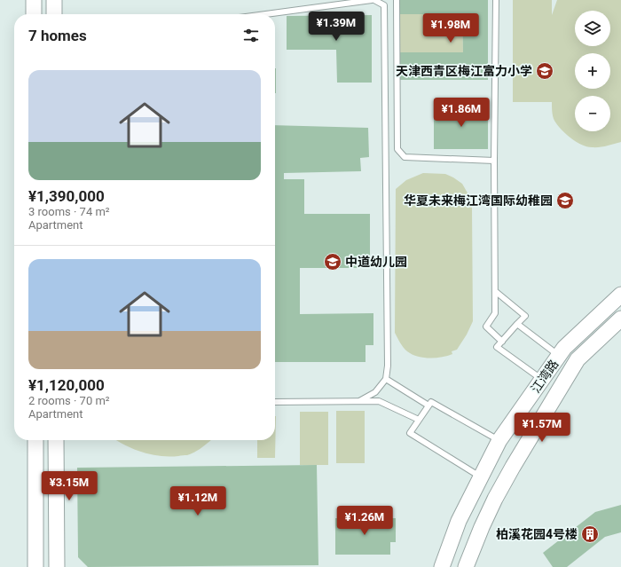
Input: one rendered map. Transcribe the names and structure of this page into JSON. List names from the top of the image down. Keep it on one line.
{"streets":{"main road":["江湾路"]},"places":{"school or university":["天津西青区梅江富力小学","华夏未来梅江湾国际幼稚园","中道幼儿园"],"building":["柏溪花园4号楼"]},"page":{"map_buttons":["+","−"],"price":["¥1.39M","¥1.98M","¥1.86M","¥1.57M","¥3.15M","¥1.12M","¥1.26M"],"heading":"7 homes","list":[{"name":"¥1,390,000","note":"3 rooms · 74 m² · Apartment"},{"name":"¥1,120,000","note":"2 rooms · 70 m² · Apartment"}]}}
